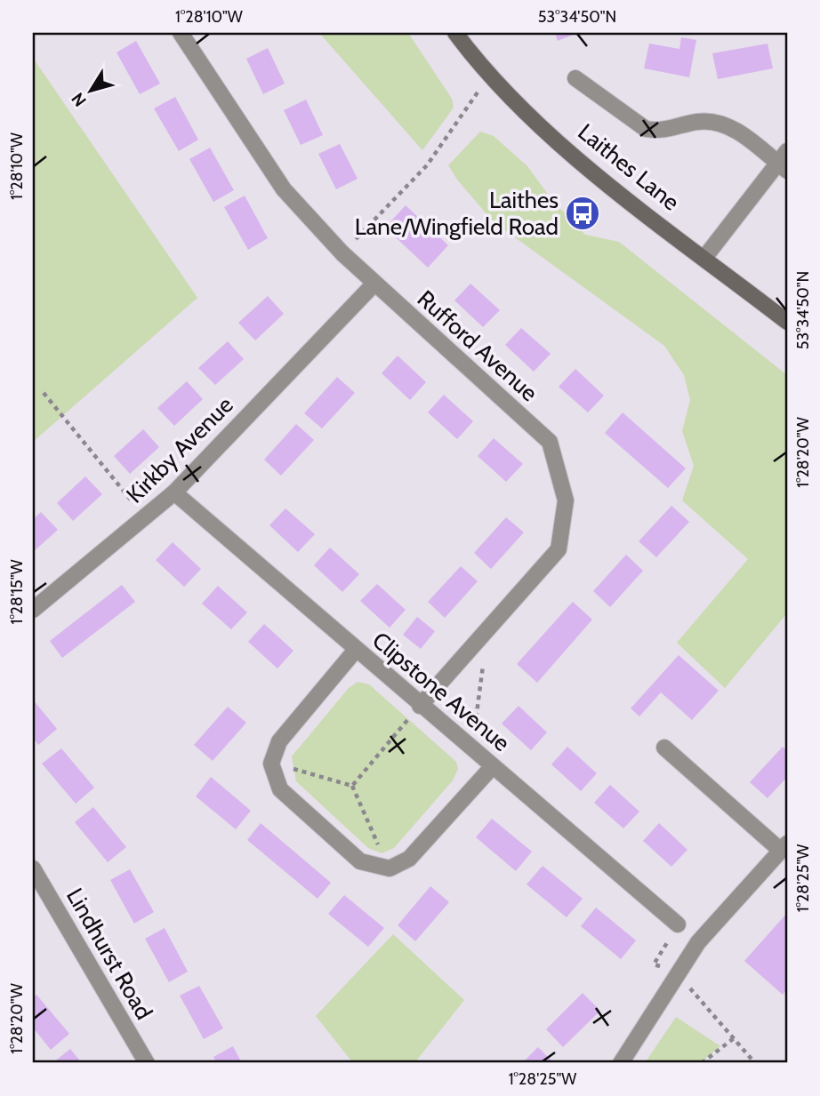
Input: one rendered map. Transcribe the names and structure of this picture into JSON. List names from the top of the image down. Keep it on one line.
{"streets":{"main road":["Laithes Lane"],"street":["Rufford Avenue","Kirkby Avenue","Clipstone Avenue","Lindhurst Road"]},"crossings":[["Rufford Avenue","Kirkby Avenue"],["Rufford Avenue","Clipstone Avenue"],["Kirkby Avenue","Clipstone Avenue"]],"places":{"bus stop":["Laithes Lane/Wingfield Road"]},"north":"bottom left","coordinates":["1°28'10\"W","53°34'50\"N","1°28'20\"W","1°28'15\"W","1°28'25\"W"]}
